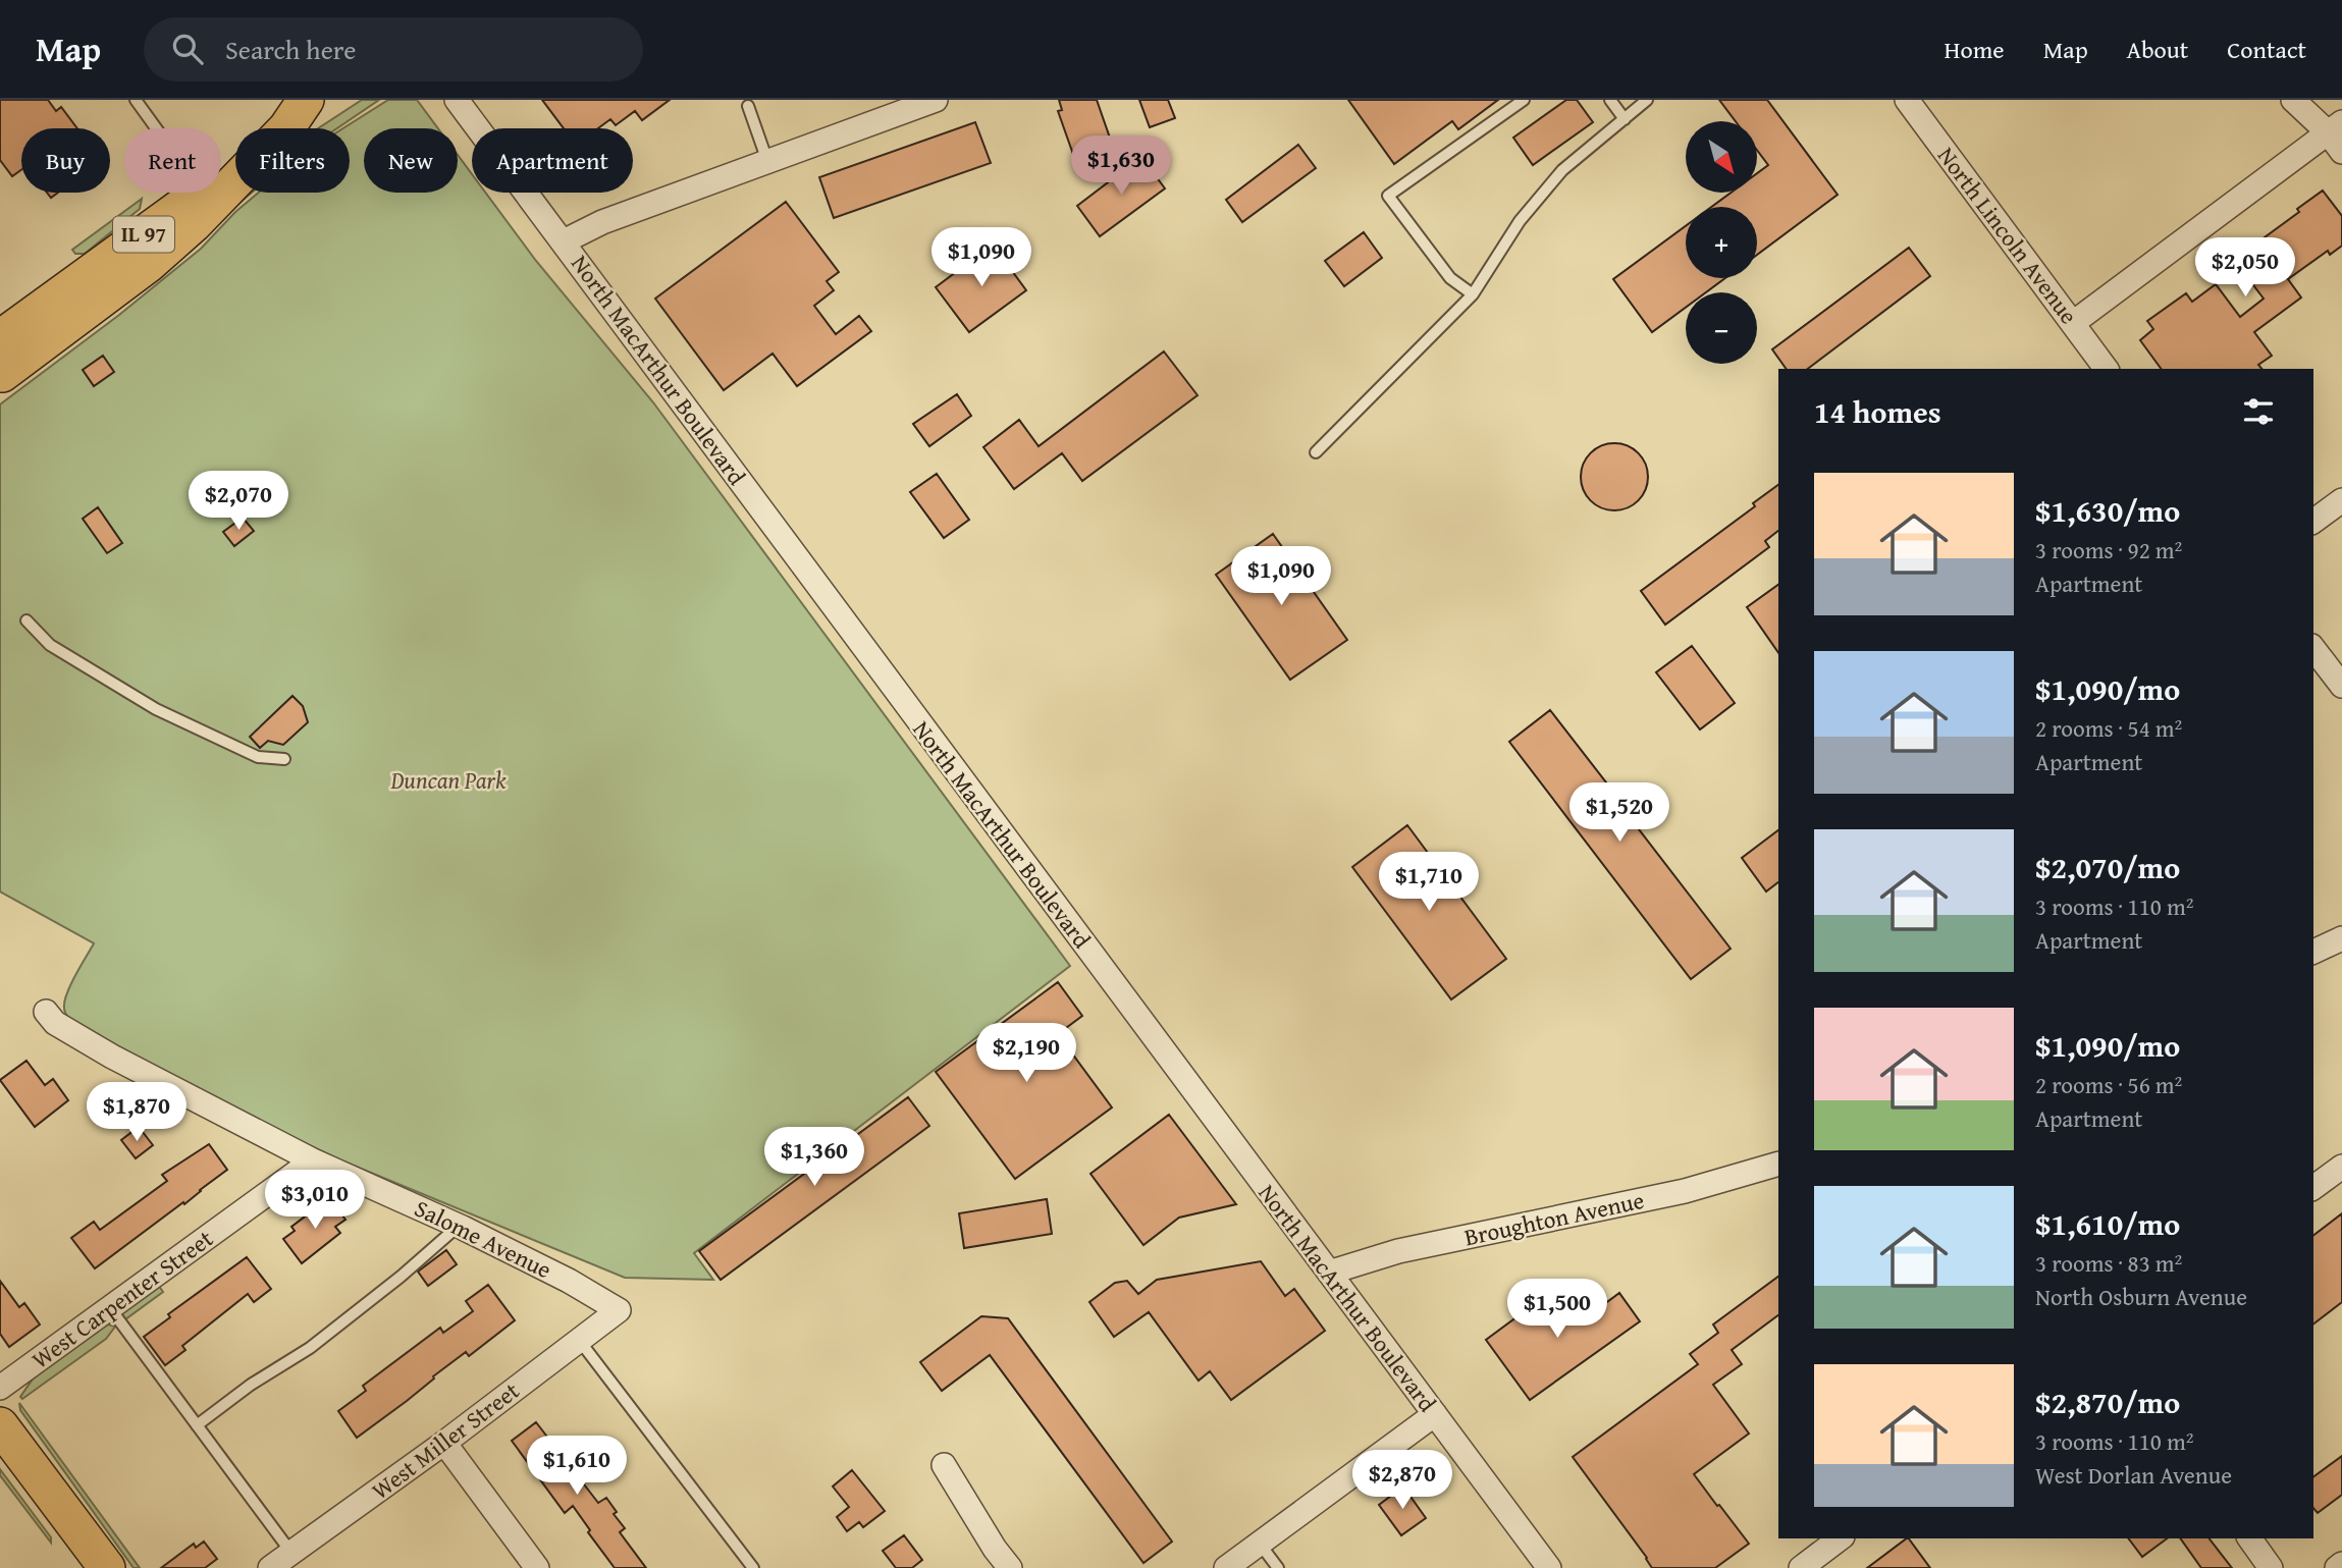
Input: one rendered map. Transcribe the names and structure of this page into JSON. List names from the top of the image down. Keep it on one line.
{"streets":{"main road":["IL 97"],"street":["North Lincoln Avenue","North MacArthur Boulevard","Broughton Avenue","Salome Avenue","West Carpenter Street","West Miller Street"]},"crossings":[["North MacArthur Boulevard","Broughton Avenue"],["Salome Avenue","West Carpenter Street"],["Salome Avenue","West Miller Street"]],"parks":["Duncan Park"],"north":"bottom right","page":{"header":"Map","search":"Search here","nav":["Home","Map","About","Contact"],"map_buttons":["+","−"],"chip":["Buy","Rent","Filters","New","Apartment"],"price":["$1,630","$1,090","$2,050","$2,070","$1,090","$1,520","$1,710","$2,190","$1,870","$1,360","$3,010","$1,500","$1,610","$2,870"],"heading":"14 homes","list":[{"name":"$1,630/mo","note":"3 rooms · 92 m² · Apartment"},{"name":"$1,090/mo","note":"2 rooms · 54 m² · Apartment"},{"name":"$2,070/mo","note":"3 rooms · 110 m² · Apartment"},{"name":"$1,090/mo","note":"2 rooms · 56 m² · Apartment"},{"name":"$1,610/mo","note":"3 rooms · 83 m² · North Osburn Avenue"},{"name":"$2,870/mo","note":"3 rooms · 110 m² · West Dorlan Avenue"}]}}
